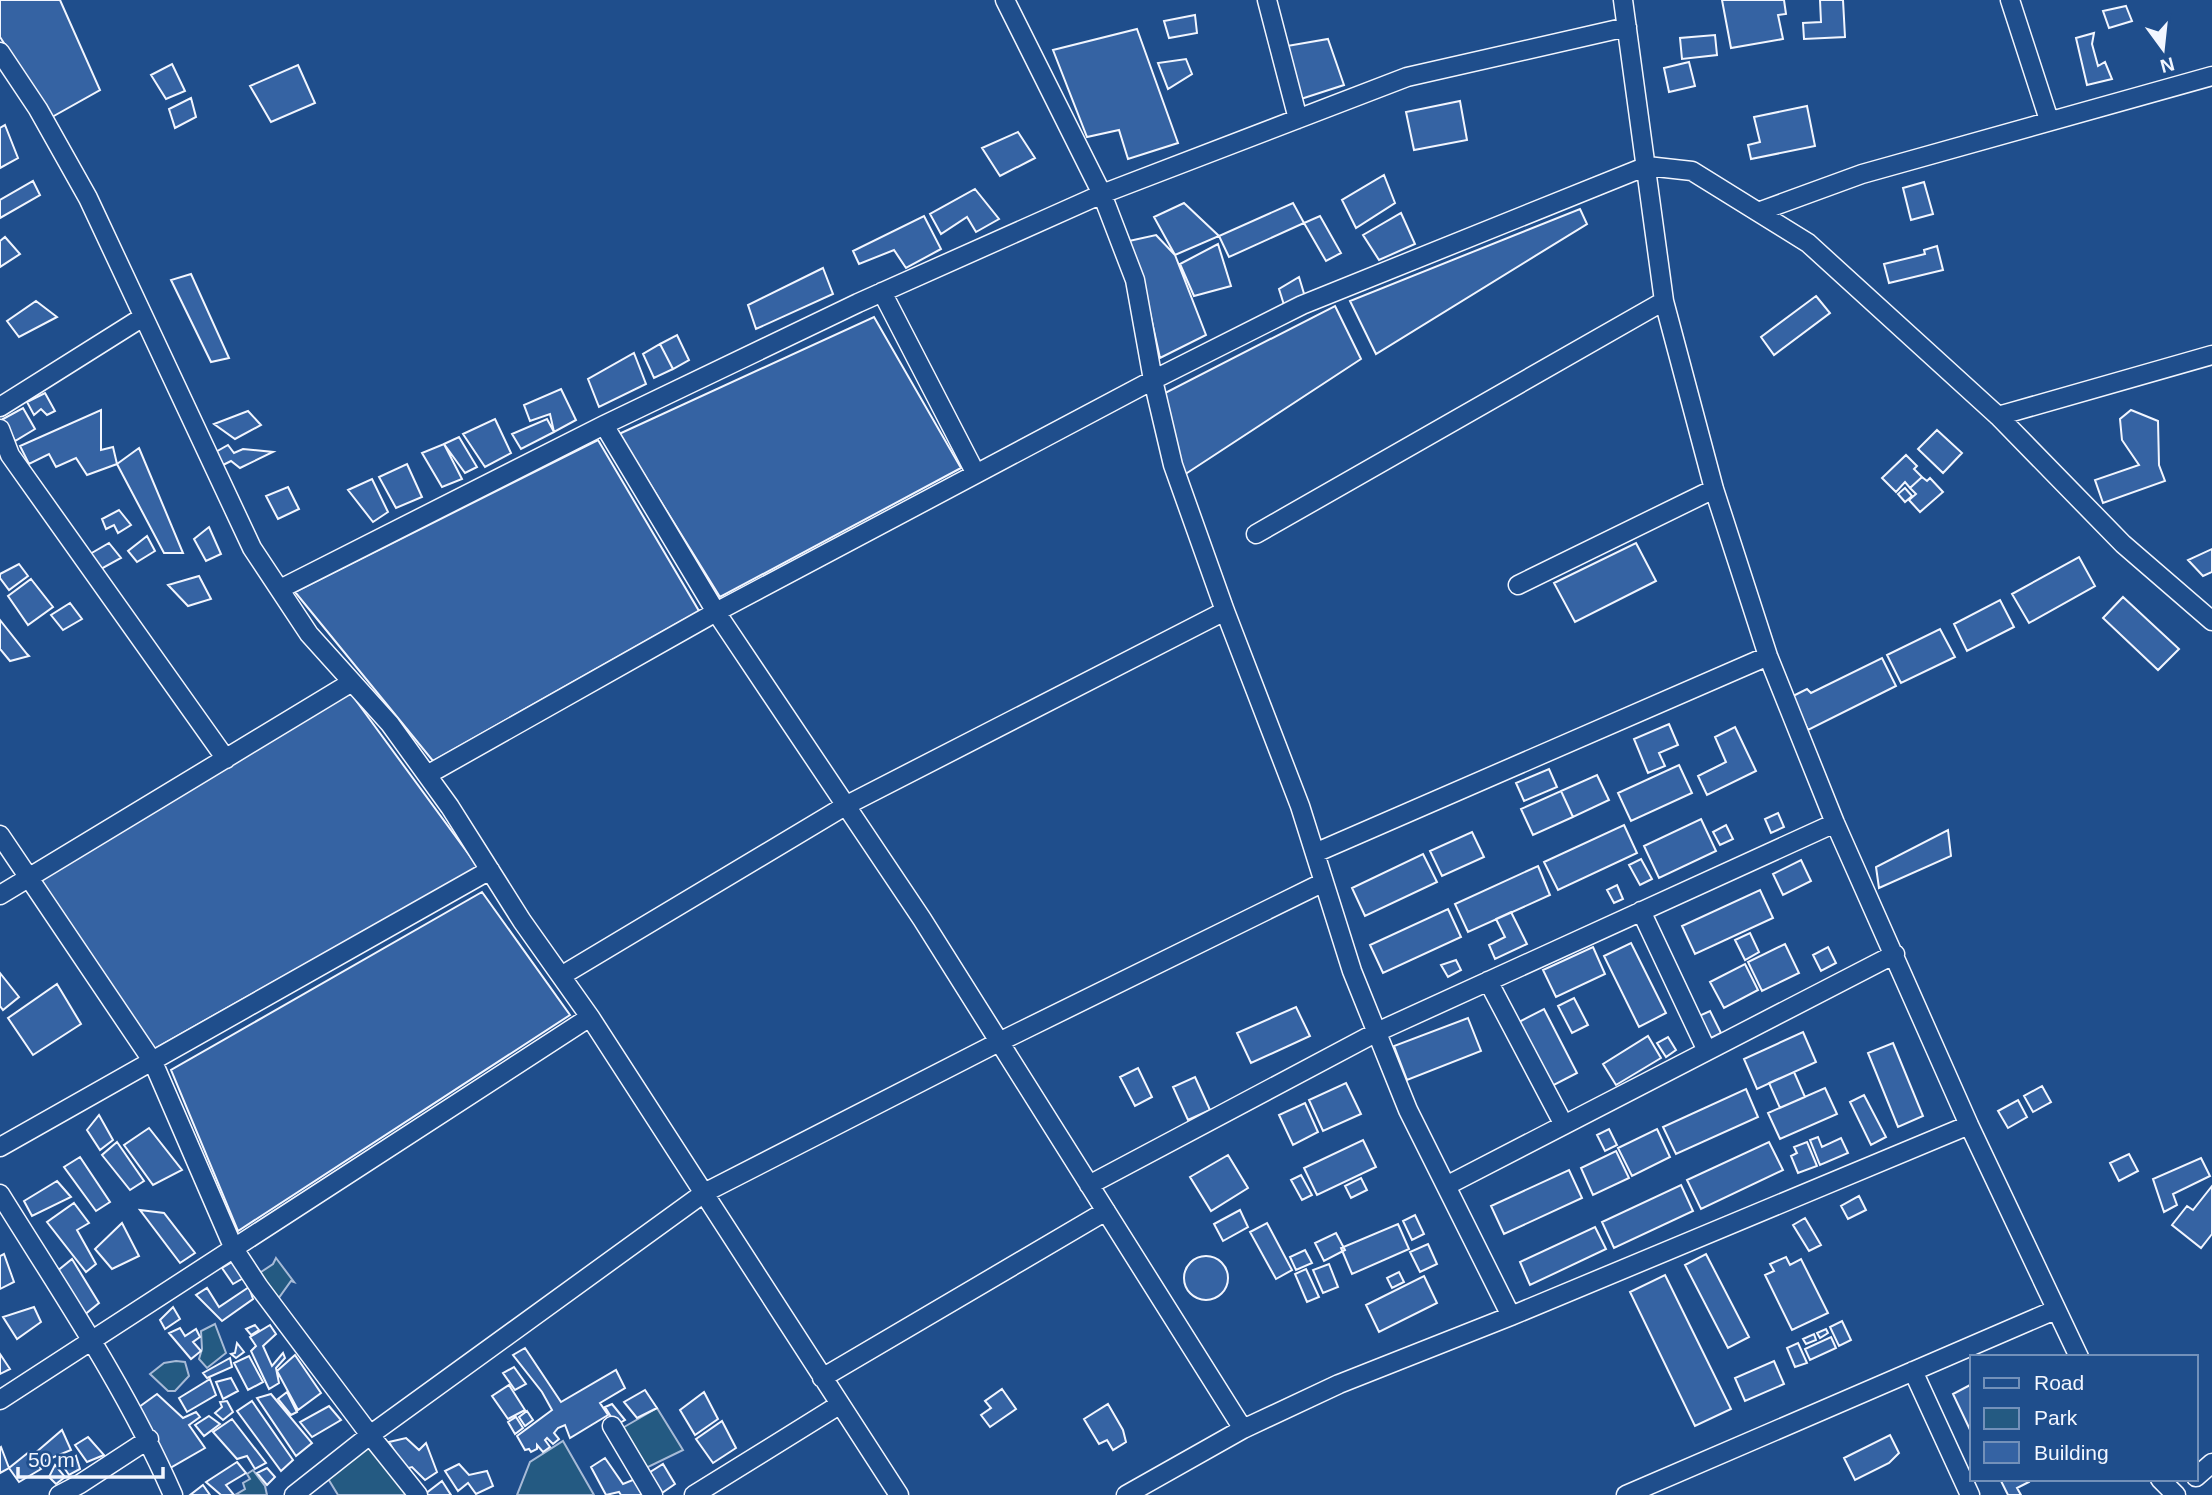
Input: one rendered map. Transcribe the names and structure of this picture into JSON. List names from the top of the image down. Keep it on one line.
{"legend":["Road","Park","Building"],"scale_bar":"50 m","north":"bottom"}
